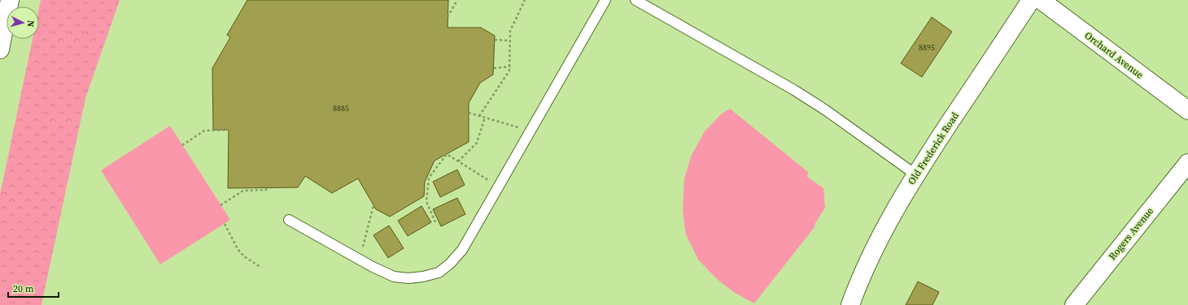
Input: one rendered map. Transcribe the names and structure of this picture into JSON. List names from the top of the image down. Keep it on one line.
{"streets":{"main road":["Orchard Avenue","Old Frederick Road","Rogers Avenue"]},"house_numbers":["8895","8885"],"scale_bar":"20 m","north":"right"}
